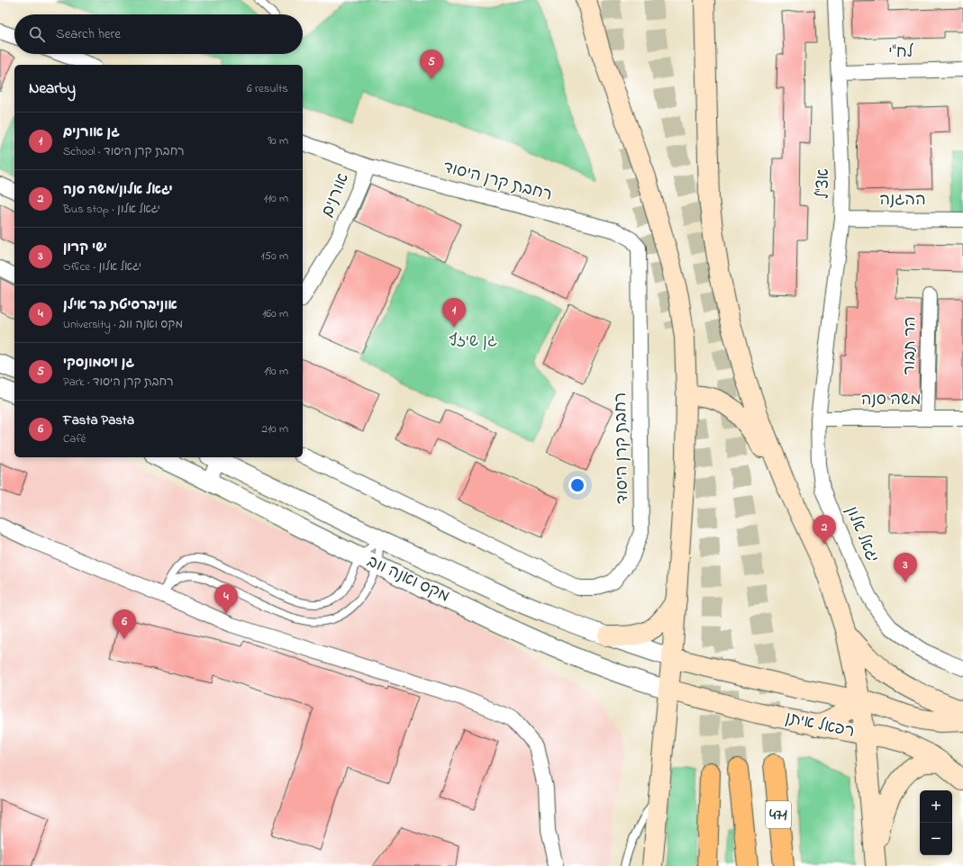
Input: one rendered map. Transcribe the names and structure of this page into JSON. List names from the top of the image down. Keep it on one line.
{"streets":{"highway":["471"],"main road":["רפאל איתן"],"street":["לח\"י","רחבת קרן היסוד","אצ\"ל","אורנים","ההגנה","הר תבור","משה סנה","יגאל אלון","מקס ואנה ווב"]},"crossings":[["לח\"י","אצ\"ל"],["רחבת קרן היסוד","אורנים"],["אצ\"ל","ההגנה"],["אצ\"ל","יגאל אלון"],["הר תבור","משה סנה"],["משה סנה","יגאל אלון"],["מקס ואנה ווב","רפאל איתן"]],"parks":["גן שיזף"],"page":{"search":"Search here","pins":["5","1","2","3","4","6"],"heading":["Nearby","6 results"],"list":[{"mark":"1","name":"גן אורנים","note":"School · רחבת קרן היסוד","value":"90 m"},{"mark":"2","name":"יגאל אלון/משה סנה","note":"Bus stop · יגאל אלון","value":"110 m"},{"mark":"3","name":"ישי קרון","note":"Office · יגאל אלון","value":"150 m"},{"mark":"4","name":"אוניברסיטת בר אילן","note":"University · מקס ואנה ווב","value":"160 m"},{"mark":"5","name":"גן ויסמונסקי","note":"Park · רחבת קרן היסוד","value":"190 m"},{"mark":"6","name":"Fasta Pasta","note":"Café","value":"210 m"}],"map_buttons":["+","−"]}}
